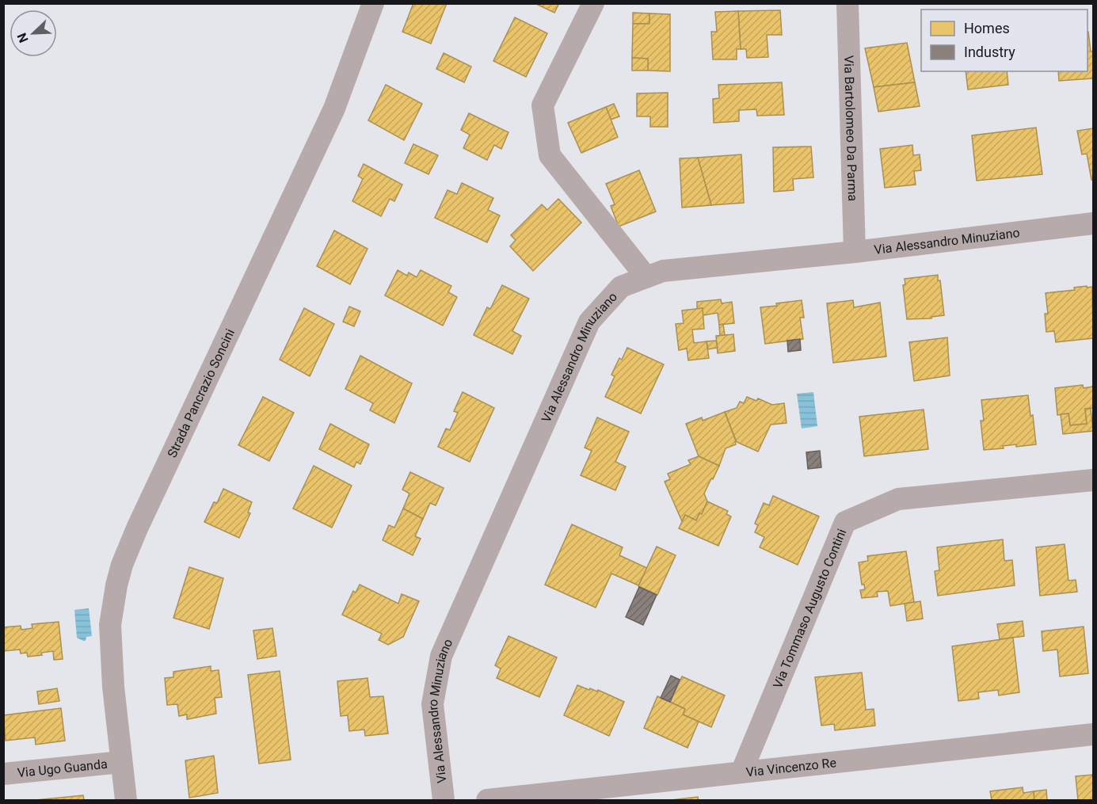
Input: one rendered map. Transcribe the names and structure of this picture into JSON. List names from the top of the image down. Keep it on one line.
{"streets":{"street":["Via Bartolomeo Da Parma","Via Alessandro Minuziano","Strada Pancrazio Soncini","Via Tommaso Augusto Contini","Via Ugo Guanda","Via Vincenzo Re"]},"crossings":[["Via Bartolomeo Da Parma","Via Alessandro Minuziano"],["Strada Pancrazio Soncini","Via Ugo Guanda"],["Via Tommaso Augusto Contini","Via Vincenzo Re"]],"legend":["Homes","Industry"],"north":"bottom left"}
